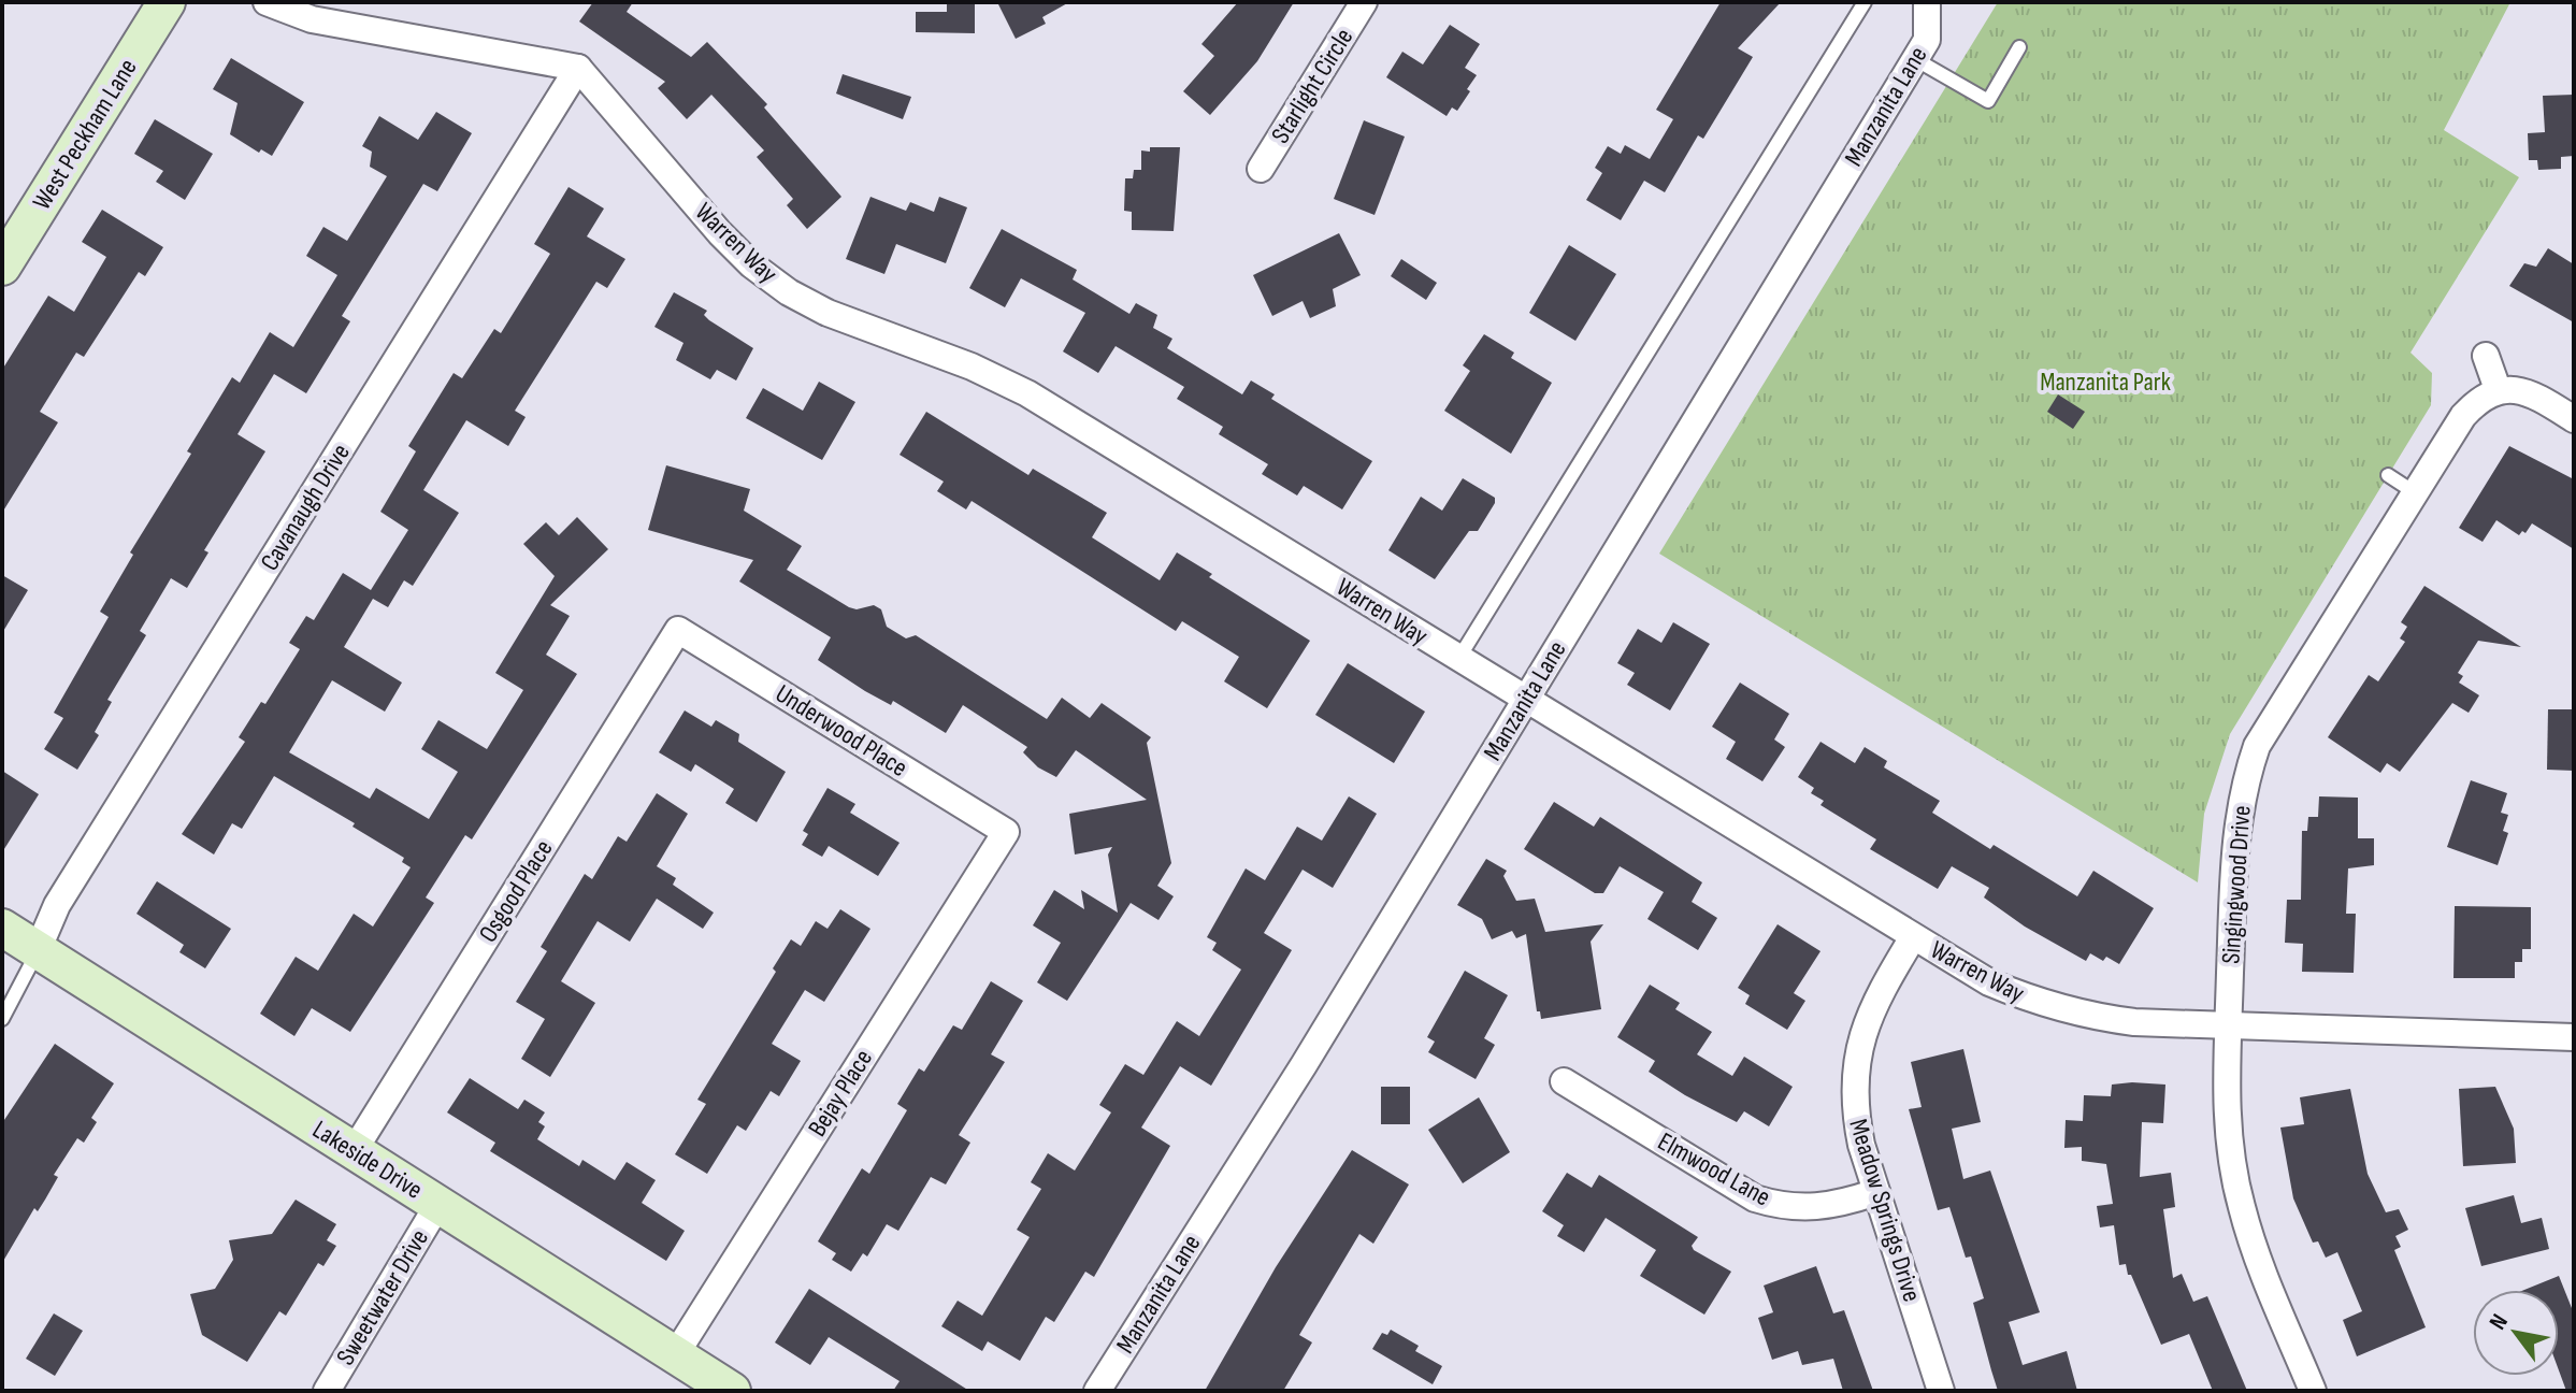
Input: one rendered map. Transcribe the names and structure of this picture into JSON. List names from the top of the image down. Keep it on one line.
{"streets":{"main road":["West Peckham Lane","Lakeside Drive"],"street":["Starlight Circle","Manzanita Lane","Warren Way","Cavanaugh Drive","Underwood Place","Singingwood Drive","Osgood Place","Bejay Place","Elmwood Lane","Meadow Springs Drive","Sweetwater Drive"]},"crossings":[["Manzanita Lane","Warren Way"],["Warren Way","Cavanaugh Drive"],["Warren Way","Singingwood Drive"],["Warren Way","Meadow Springs Drive"],["Cavanaugh Drive","Lakeside Drive"],["Underwood Place","Osgood Place"],["Underwood Place","Bejay Place"],["Osgood Place","Lakeside Drive"],["Bejay Place","Lakeside Drive"],["Lakeside Drive","Sweetwater Drive"],["Elmwood Lane","Meadow Springs Drive"]],"parks":["Manzanita Park"],"north":"top left"}
